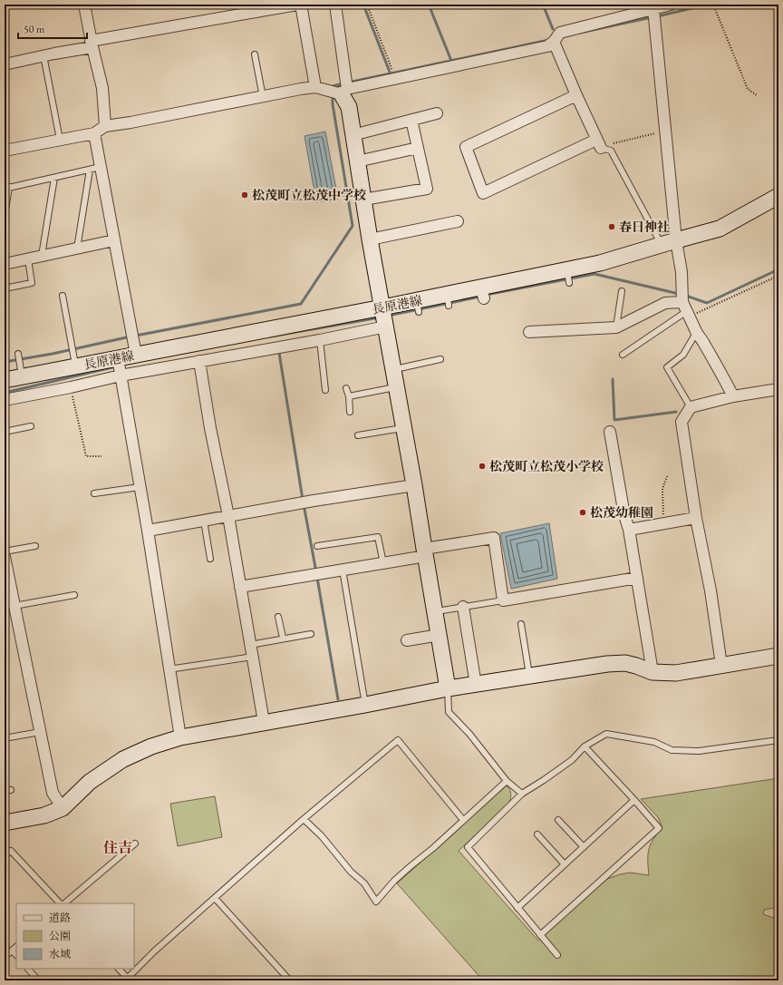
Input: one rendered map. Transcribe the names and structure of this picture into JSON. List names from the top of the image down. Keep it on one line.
{"streets":{"street":["長原港線"]},"districts":["住吉"],"places":["松茂町立松茂中学校","春日神社","松茂町立松茂小学校","松茂幼稚園"],"legend":["道路","公園","水域"],"scale_bar":"50 m"}
